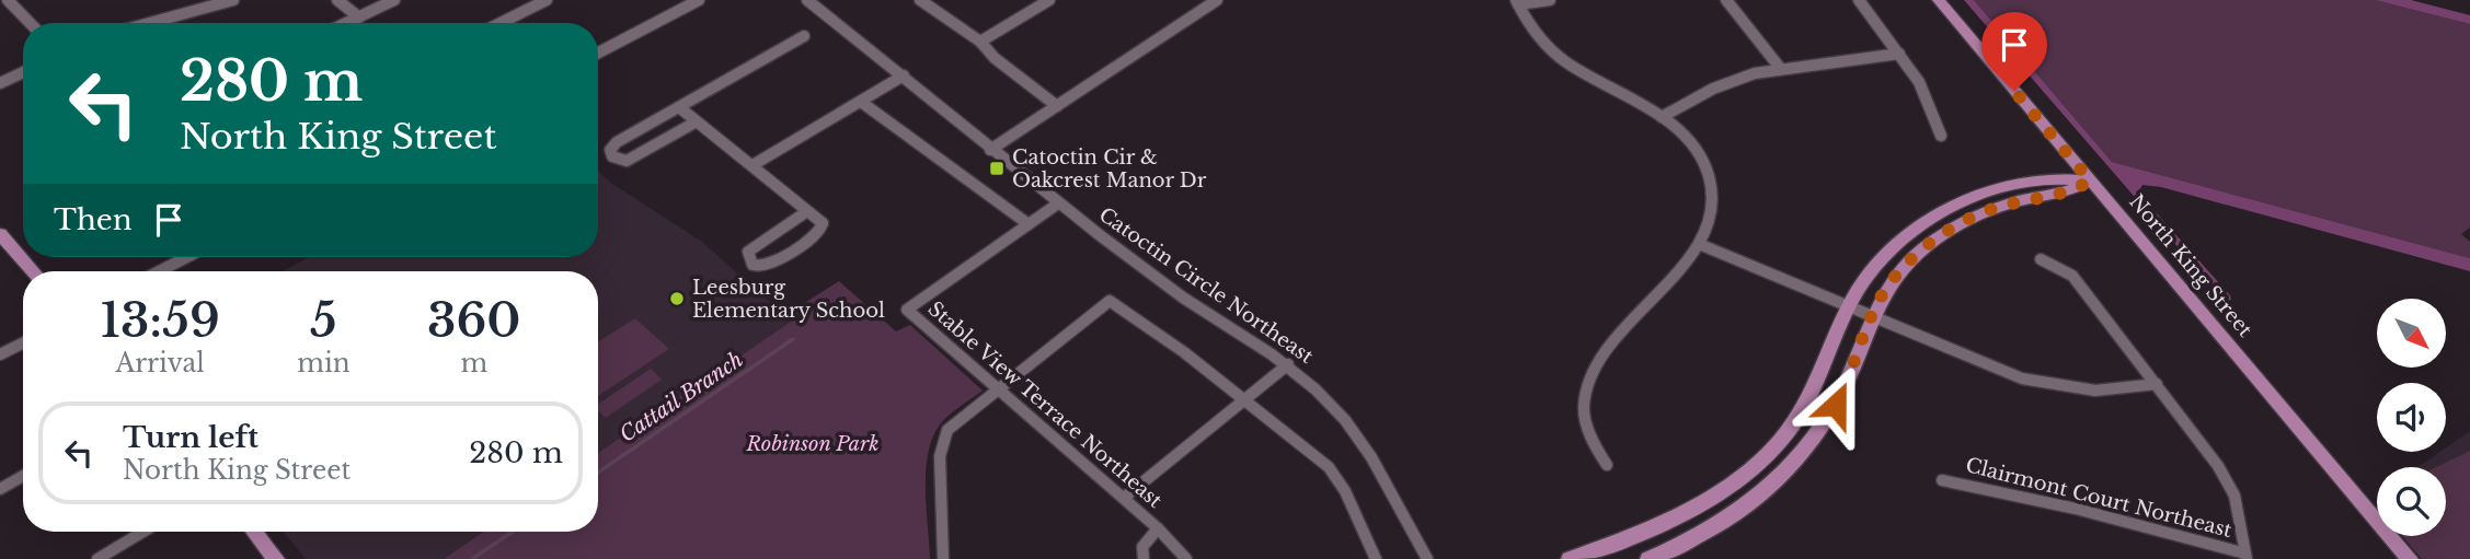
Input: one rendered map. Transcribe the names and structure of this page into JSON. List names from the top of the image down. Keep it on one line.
{"streets":{"main road":["North King Street"],"street":["Catoctin Circle Northeast","Stable View Terrace Northeast","Clairmont Court Northeast"]},"crossings":[["Catoctin Circle Northeast","Stable View Terrace Northeast"]],"water":["Cattail Branch"],"parks":["Robinson Park"],"places":{"transit":["Catoctin Cir & Oakcrest Manor Dr"],"other":["Leesburg Elementary School"]},"north":"bottom right","page":{"turn":["280 m","North King Street"],"then":"Then","eta":["13:59","Arrival","5","min","360","m"],"list":[{"name":"Turn left","note":"North King Street","value":"280 m"}]}}
